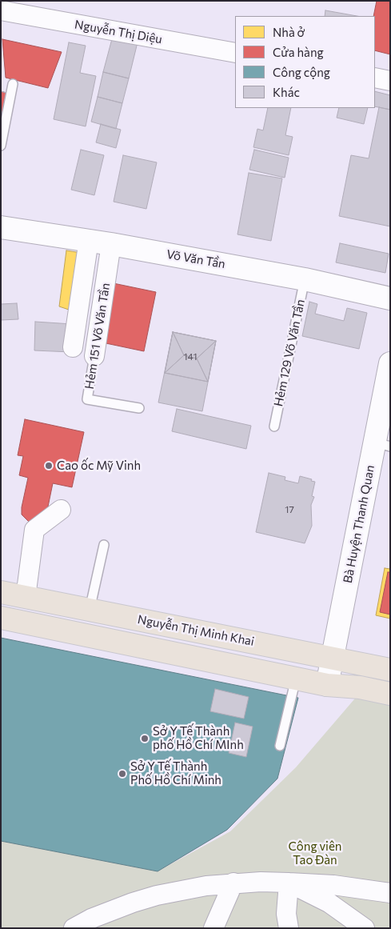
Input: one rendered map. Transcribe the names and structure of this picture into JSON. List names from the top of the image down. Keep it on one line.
{"streets":{"main road":["Võ Văn Tần","Bà Huyện Thanh Quan","Nguyễn Thị Minh Khai"],"street":["Nguyễn Thị Diệu","Hẻm 151 Võ Văn Tần"],"lane":["Hẻm 129 Võ Văn Tần"]},"crossings":[["Võ Văn Tần","Hẻm 151 Võ Văn Tần"],["Võ Văn Tần","Hẻm 129 Võ Văn Tần"],["Bà Huyện Thanh Quan","Nguyễn Thị Minh Khai"]],"parks":["Công viên Tao Đàn"],"places":["Cao ốc Mỹ Vinh","Sở Y Tế Thành phố Hồ Chí MInh","Sở Y Tế Thành Phố Hồ Chí Minh"],"house_numbers":["141","17"],"legend":["Nhà ở","Cửa hàng","Công cộng","Khác"]}
